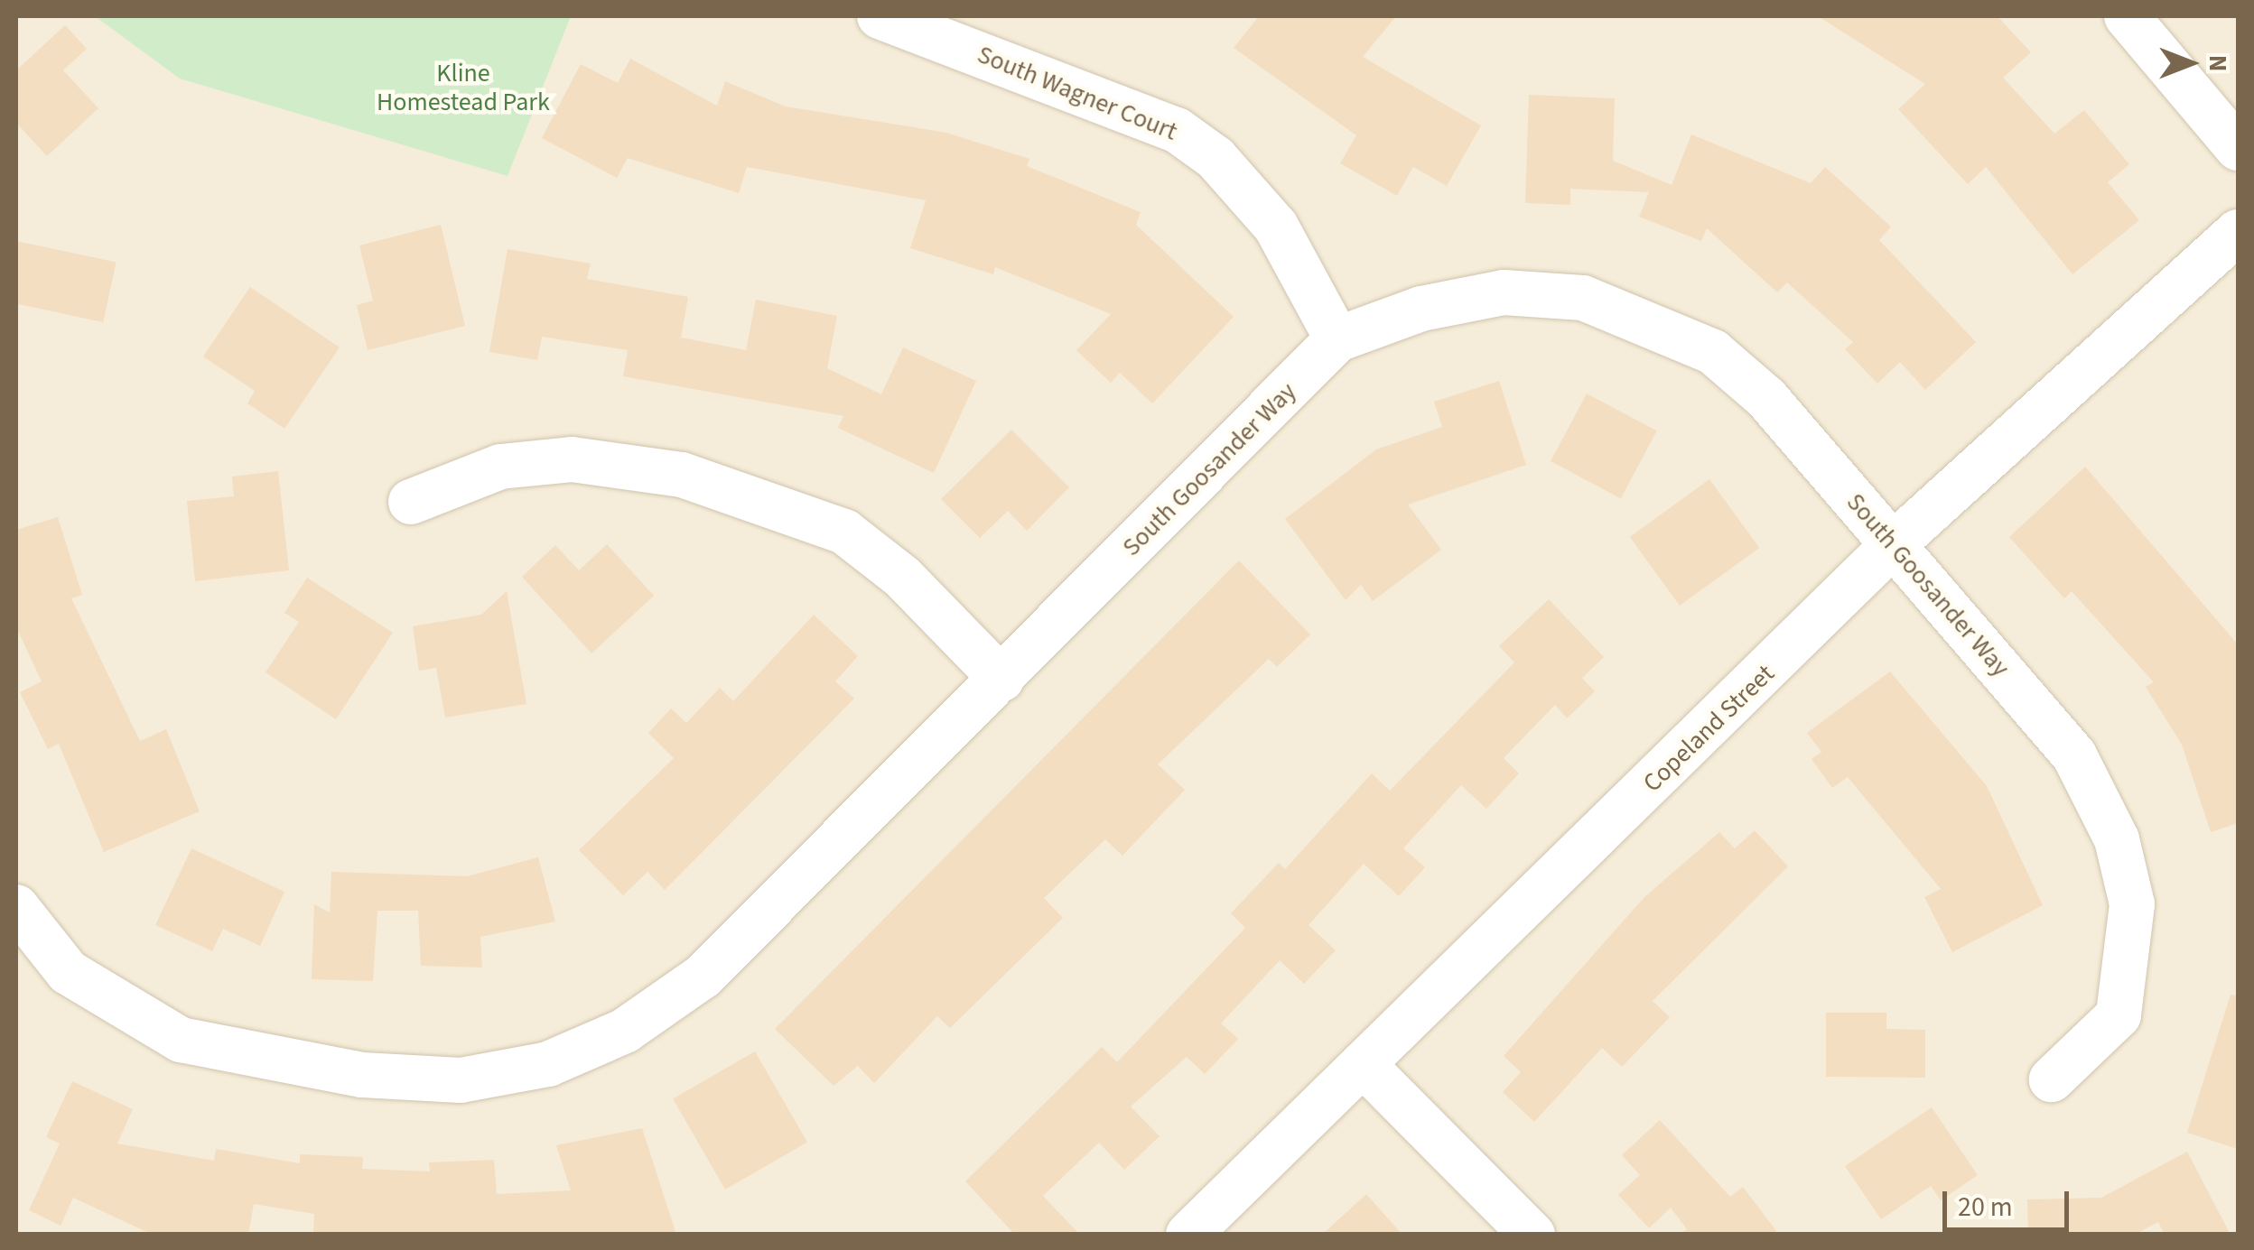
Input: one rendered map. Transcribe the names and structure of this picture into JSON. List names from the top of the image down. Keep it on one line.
{"streets":{"street":["South Wagner Court","South Goosander Way","Copeland Street"]},"crossings":[["South Wagner Court","South Goosander Way"],["South Goosander Way","Copeland Street"]],"parks":["Kline Homestead Park"],"scale_bar":"20 m","north":"right"}
